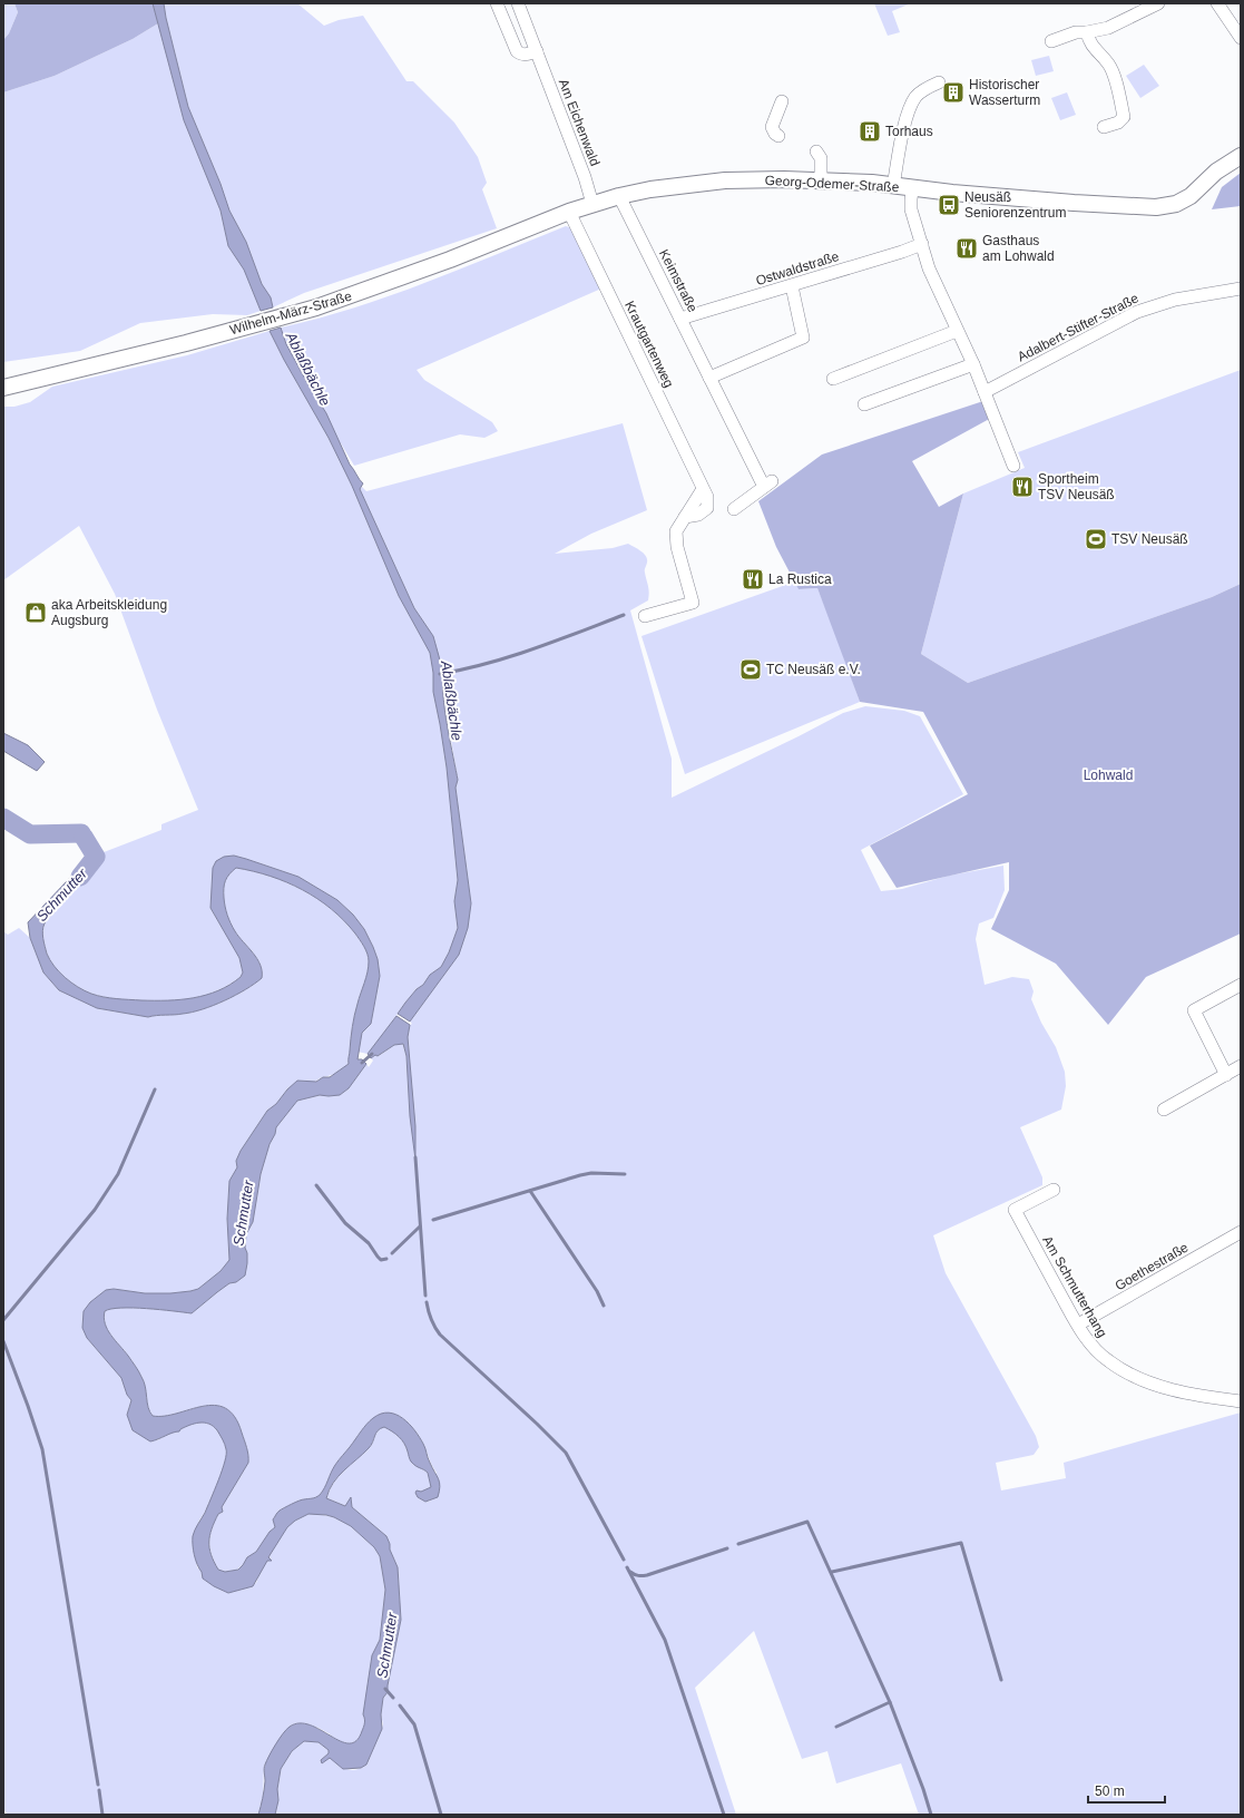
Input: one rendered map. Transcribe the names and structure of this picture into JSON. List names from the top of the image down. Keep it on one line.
{"streets":{"street":["Am Eichenwald","Georg-Odemer-Straße","Ostwaldstraße","Keimstraße","Wilhelm-März-Straße","Adalbert-Stifter-Straße","Krautgartenweg","Goethestraße","Am Schmutterhang"]},"crossings":[["Am Eichenwald","Georg-Odemer-Straße"],["Georg-Odemer-Straße","Keimstraße"],["Georg-Odemer-Straße","Wilhelm-März-Straße"],["Georg-Odemer-Straße","Krautgartenweg"],["Ostwaldstraße","Keimstraße"],["Wilhelm-März-Straße","Krautgartenweg"],["Goethestraße","Am Schmutterhang"]],"water":["Ablaßbächle","Schmutter"],"parks":["Lohwald"],"places":{"building":["Historischer Wasserturm","Torhaus"],"bus stop":["Neusäß Seniorenzentrum"],"restaurant":["Gasthaus am Lohwald","Sportheim TSV Neusäß","La Rustica"],"sports":["TSV Neusäß","TC Neusäß e.V."],"shop":["aka Arbeitskleidung Augsburg"]},"scale_bar":"50 m"}
